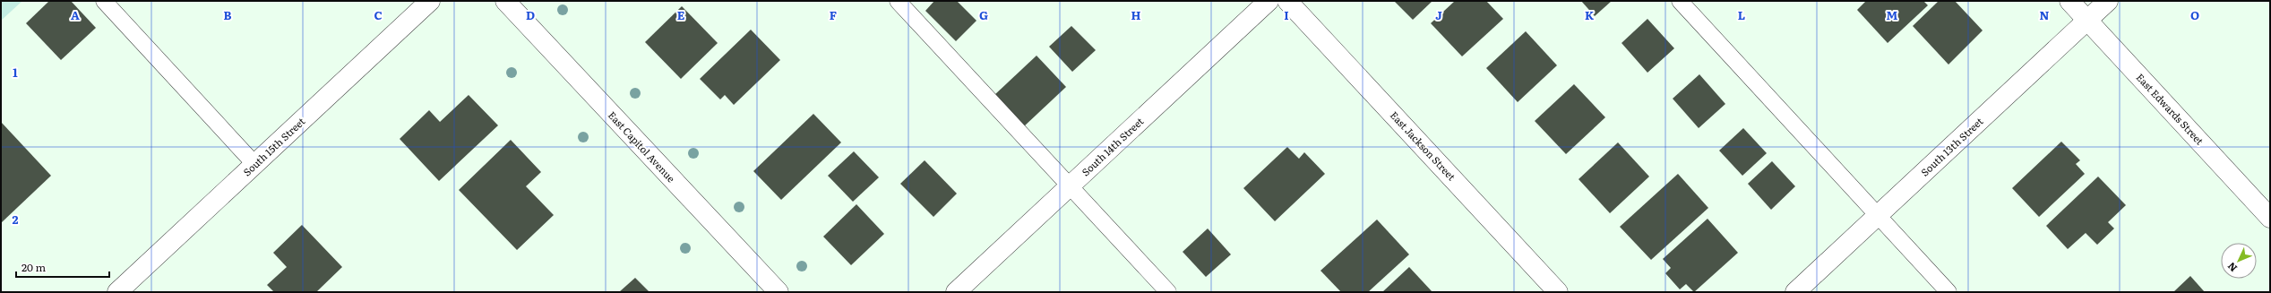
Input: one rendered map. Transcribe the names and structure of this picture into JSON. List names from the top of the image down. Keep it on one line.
{"streets":{"street":["East Edwards Street","East Jackson Street","South 15th Street","East Capitol Avenue","South 14th Street","South 13th Street"]},"crossings":[["East Edwards Street","South 13th Street"]],"scale_bar":"20 m","north":"bottom left","grid":{"columns":["A","B","C","D","E","F","G","H","I","J","K","L","M","N","O"],"rows":["1","2"]}}
